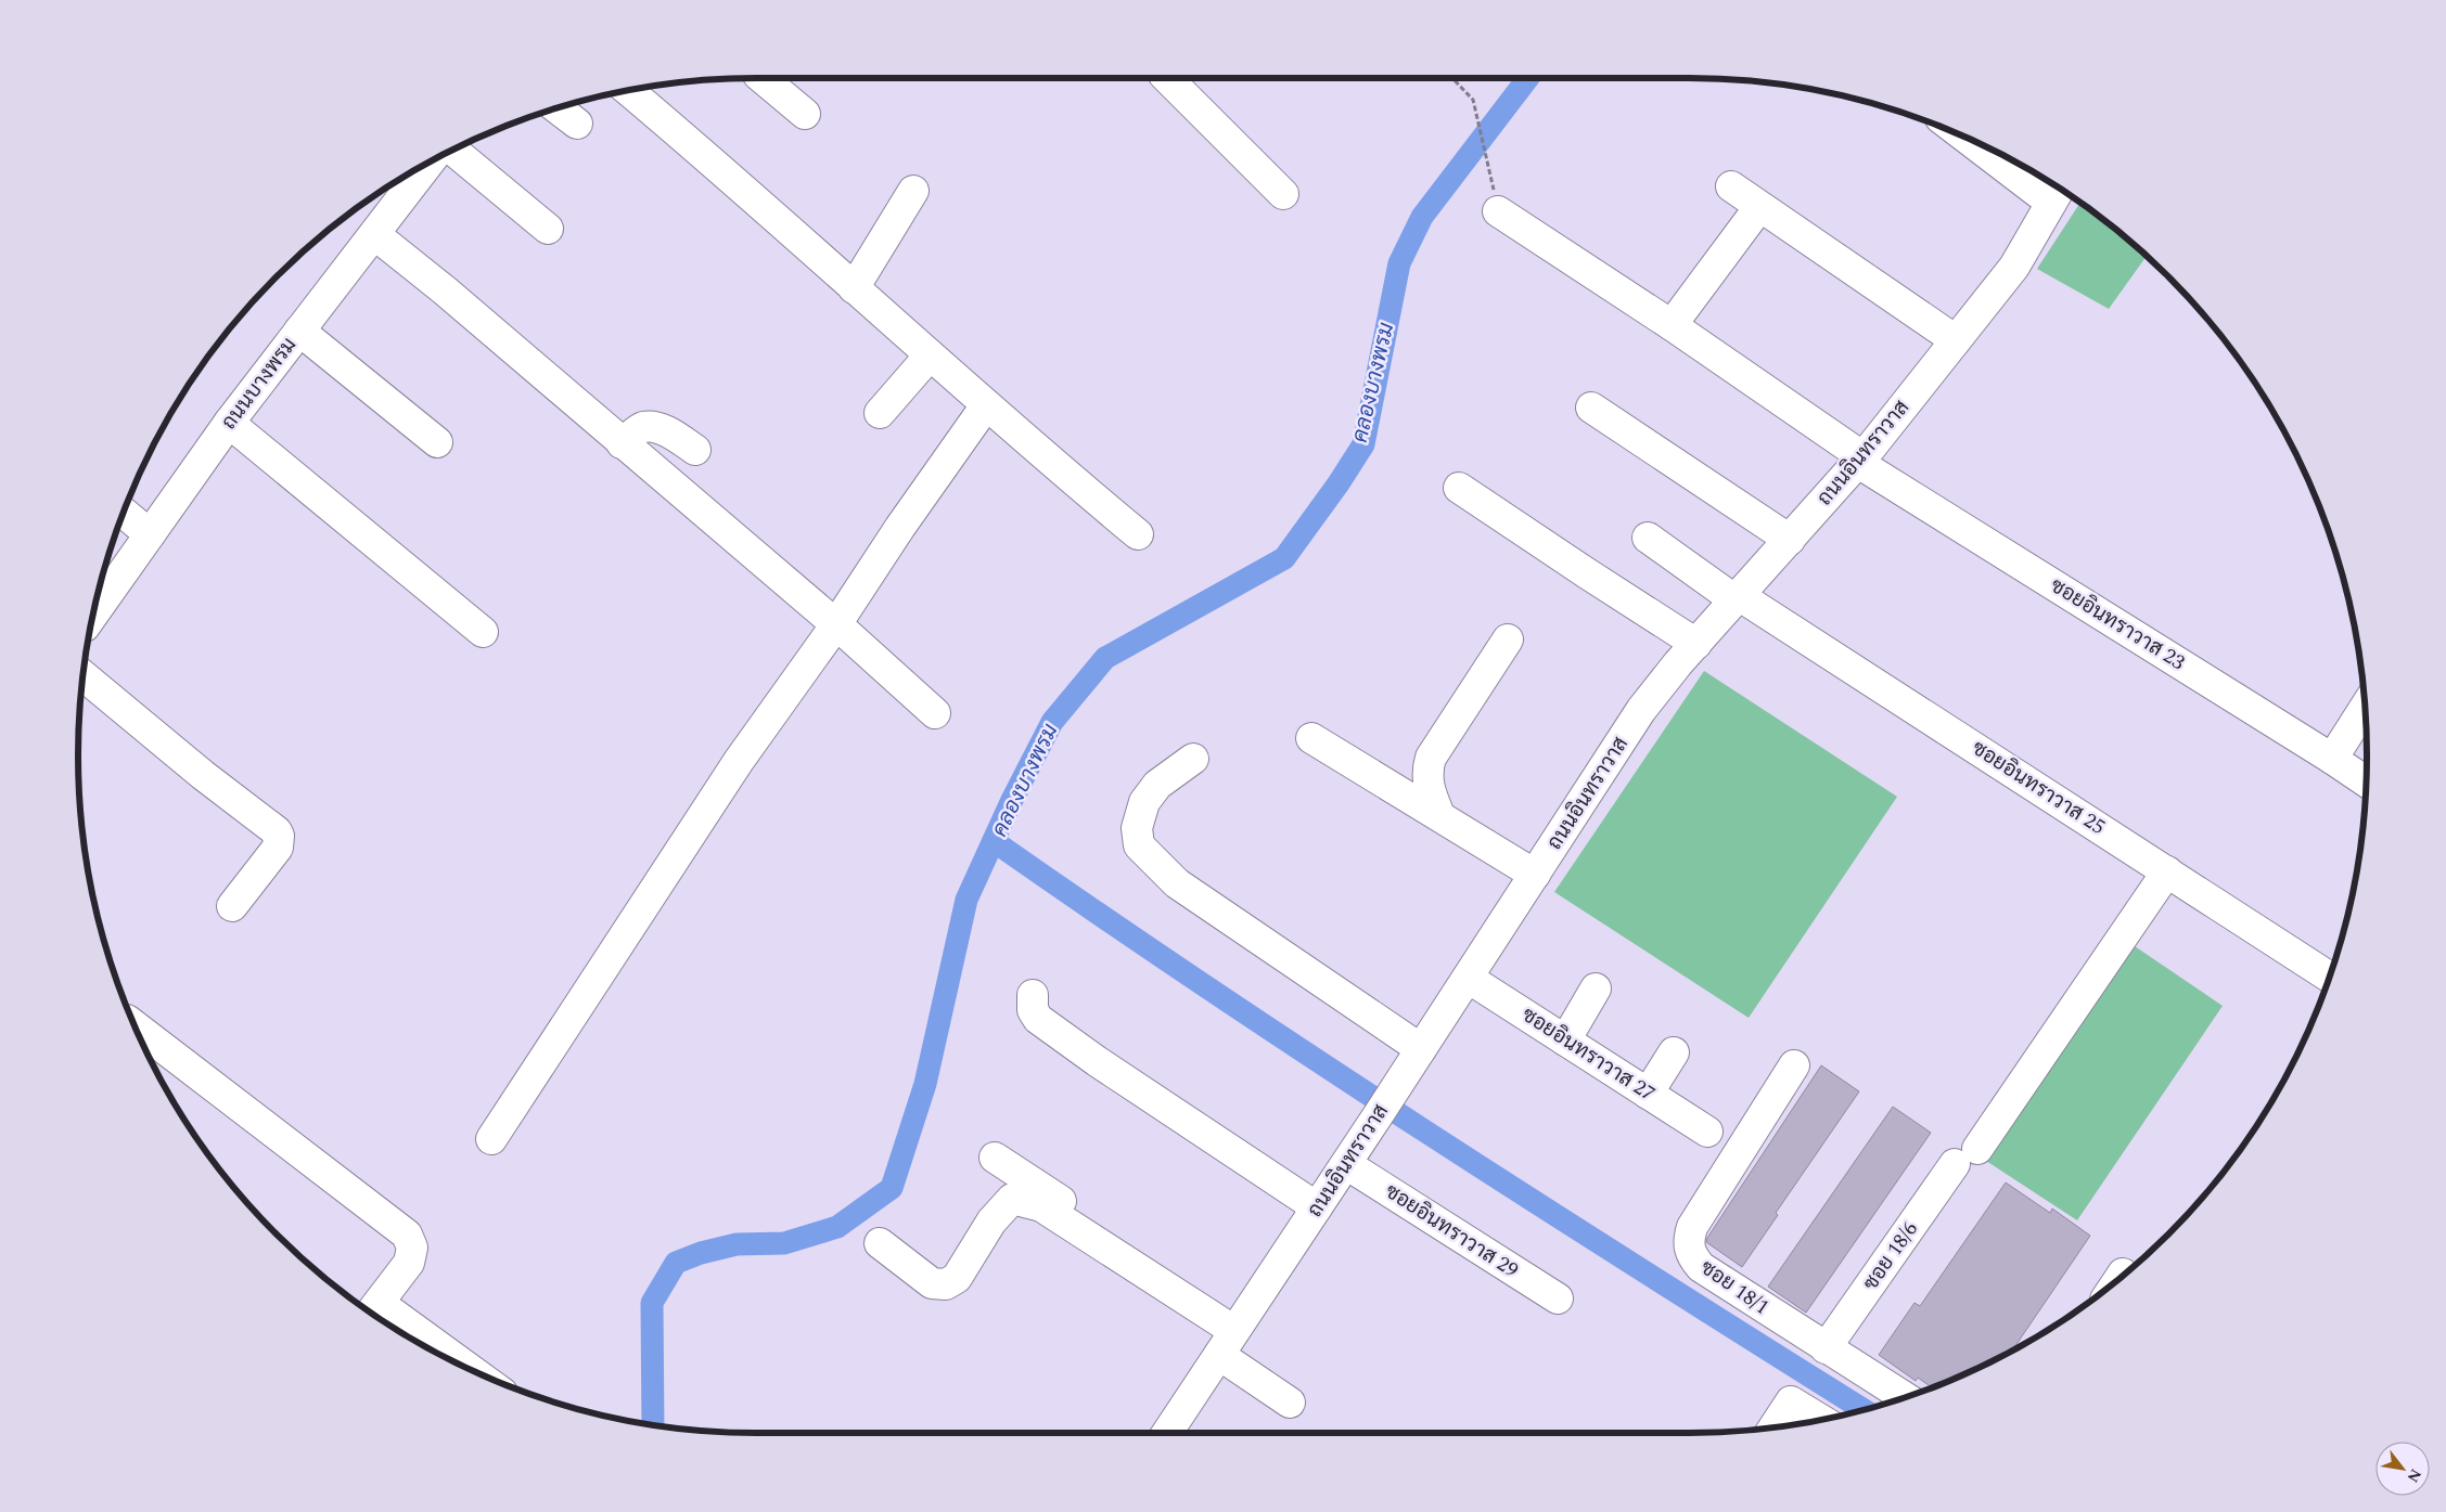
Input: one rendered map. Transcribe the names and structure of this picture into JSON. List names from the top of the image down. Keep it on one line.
{"streets":{"street":["ถนนบางพรม","ถนนอินทราวาส","ซอยอินทราวาส 23","ซอยอินทราวาส 25","ซอยอินทราวาส 27","ซอยอินทราวาส 29","ซอย 18/6","ซอย 18/1"]},"crossings":[["ถนนอินทราวาส","ซอยอินทราวาส 23"],["ถนนอินทราวาส","ซอยอินทราวาส 25"],["ถนนอินทราวาส","ซอยอินทราวาส 27"],["ถนนอินทราวาส","ซอยอินทราวาส 29"],["ซอยอินทราวาส 25","ซอย 18/6"],["ซอย 18/6","ซอย 18/1"]],"water":["คลองบางพรม"],"north":"bottom right"}
